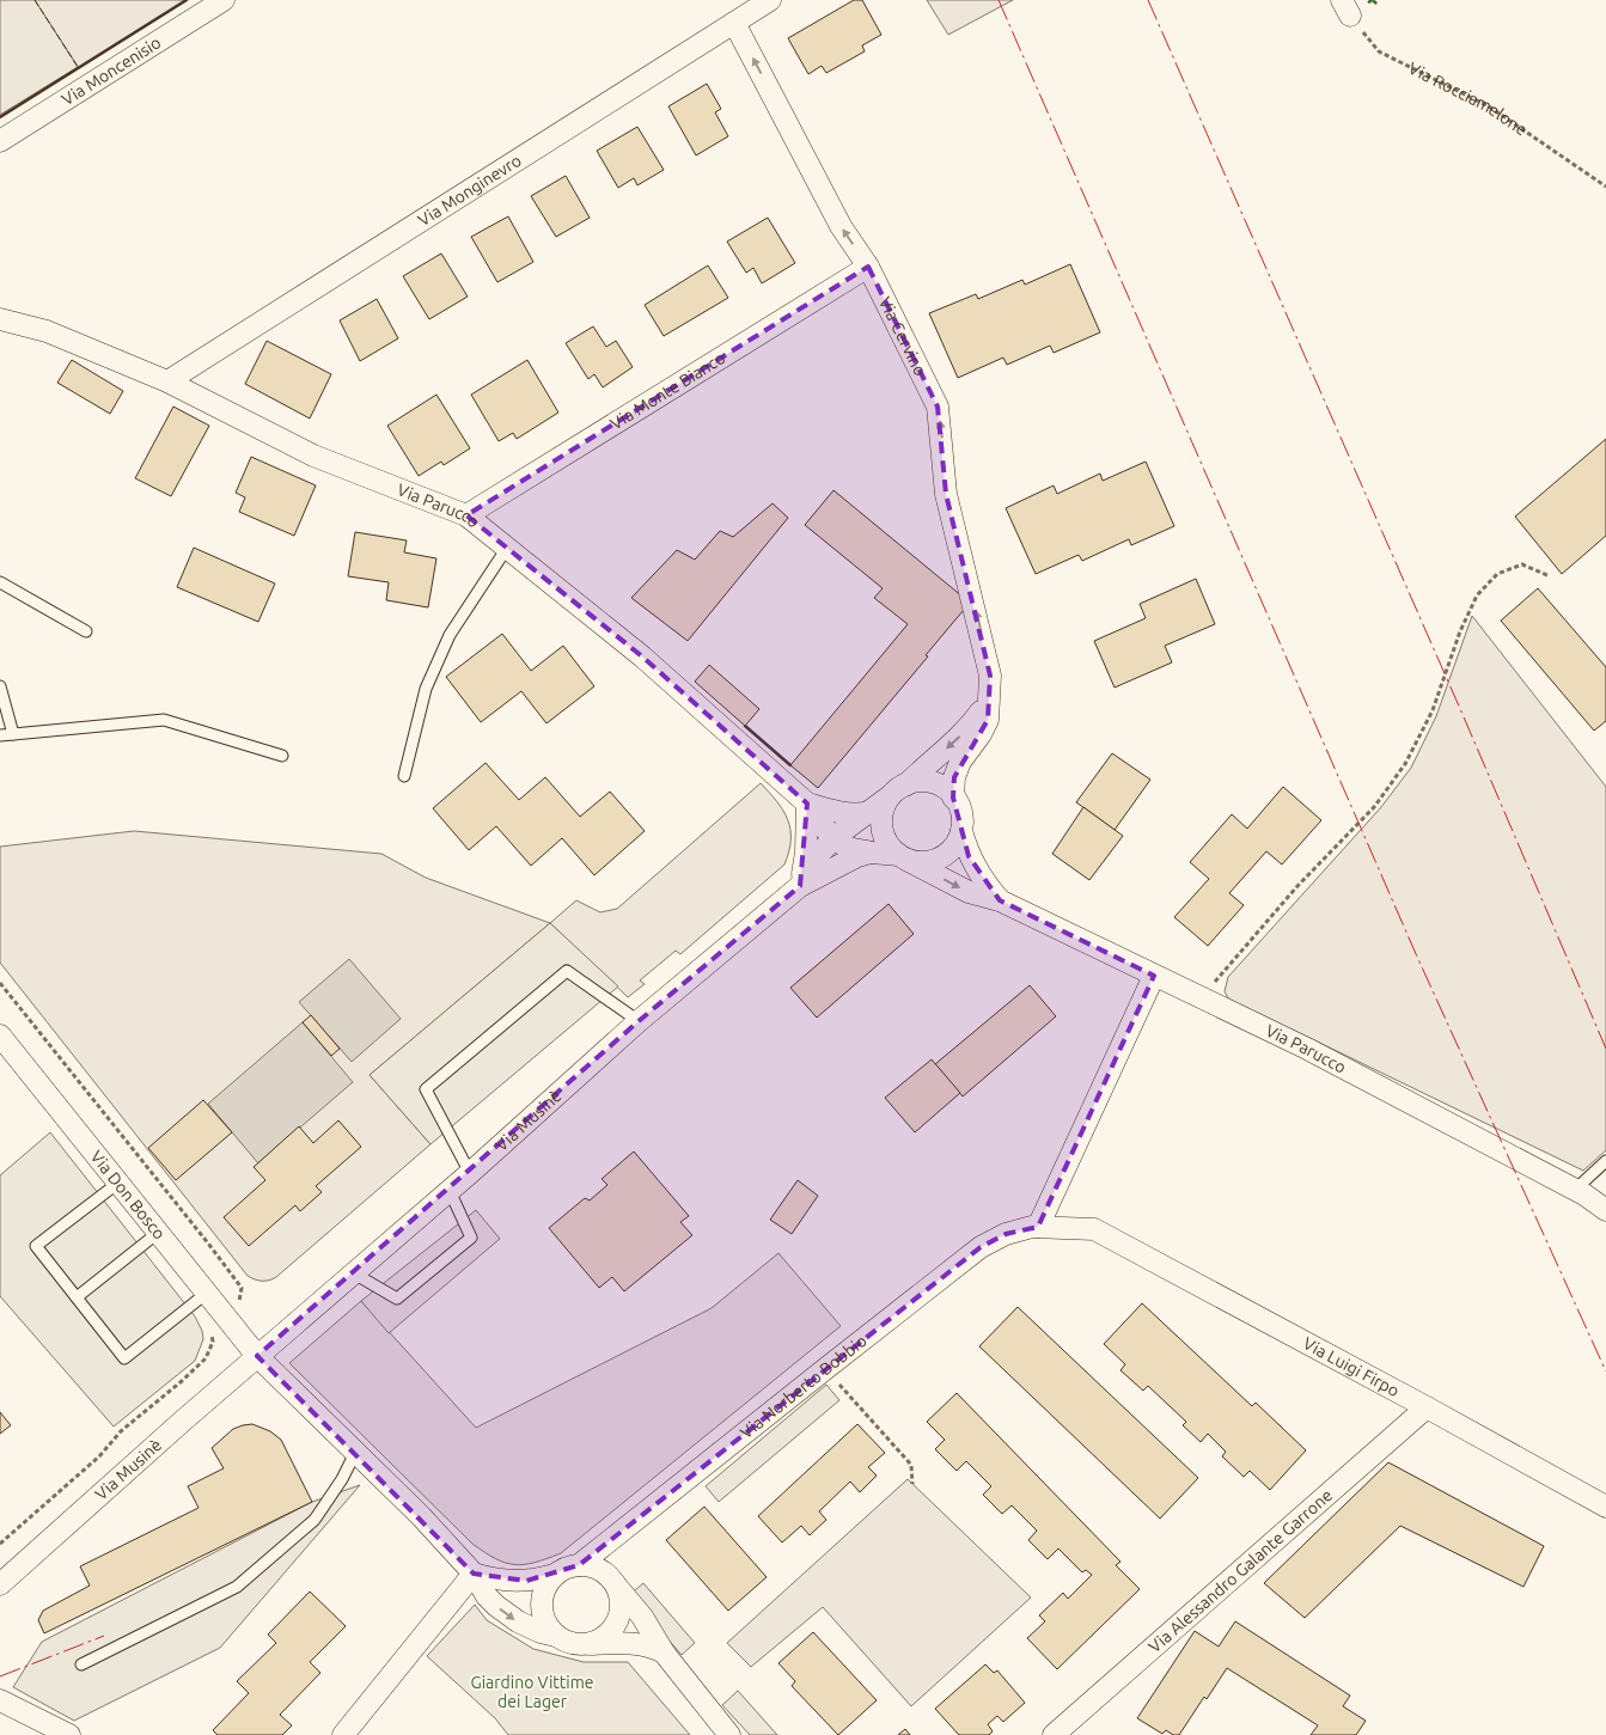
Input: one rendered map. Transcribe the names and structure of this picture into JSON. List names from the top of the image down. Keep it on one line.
{"streets":{"street":["Via Moncenisio","Via Monginevro","Via Cervino","Via Monte Bianco","Via Parucco","Via Musinè","Via Don Bosco","Via Luigi Firpo","Via Norberto Bobbio","Via Alessandro Galante Garrone"],"path":["Via Rocciamelone"]},"crossings":[["Via Monginevro","Via Cervino"],["Via Monginevro","Via Parucco"],["Via Cervino","Via Monte Bianco"],["Via Cervino","Via Musinè"],["Via Monte Bianco","Via Parucco"],["Via Musinè","Via Don Bosco"],["Via Luigi Firpo","Via Norberto Bobbio"],["Via Luigi Firpo","Via Alessandro Galante Garrone"]],"parks":["Giardino Vittime dei Lager"]}
